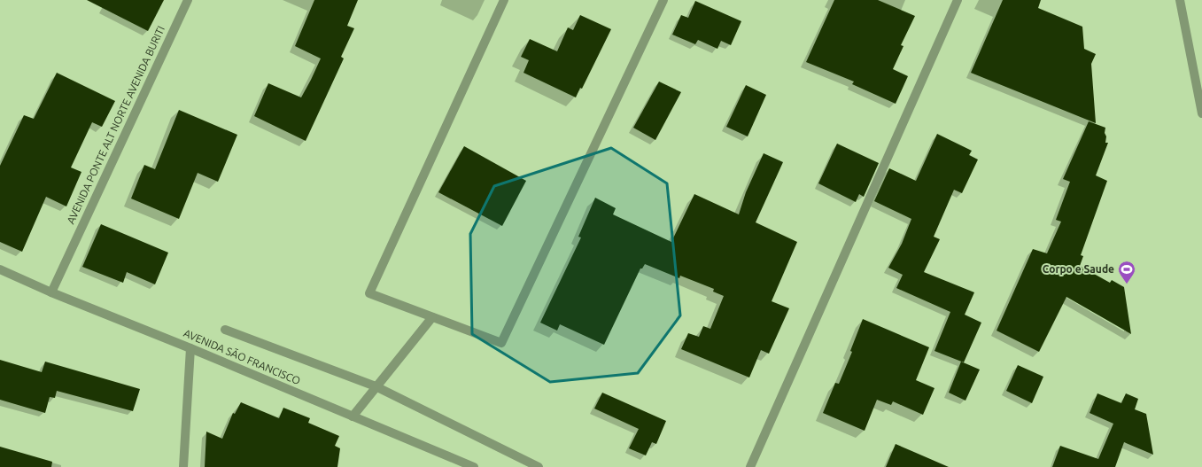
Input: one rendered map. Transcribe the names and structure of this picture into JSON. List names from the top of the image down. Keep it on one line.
{"streets":{"street":["AVENIDA PONTE ALT NORTE AVENIDA BURITI","AVENIDA SÃO FRANCISCO"]},"crossings":[["AVENIDA PONTE ALT NORTE AVENIDA BURITI","AVENIDA SÃO FRANCISCO"]],"places":{"sports":["Corpo e Saude"]}}
